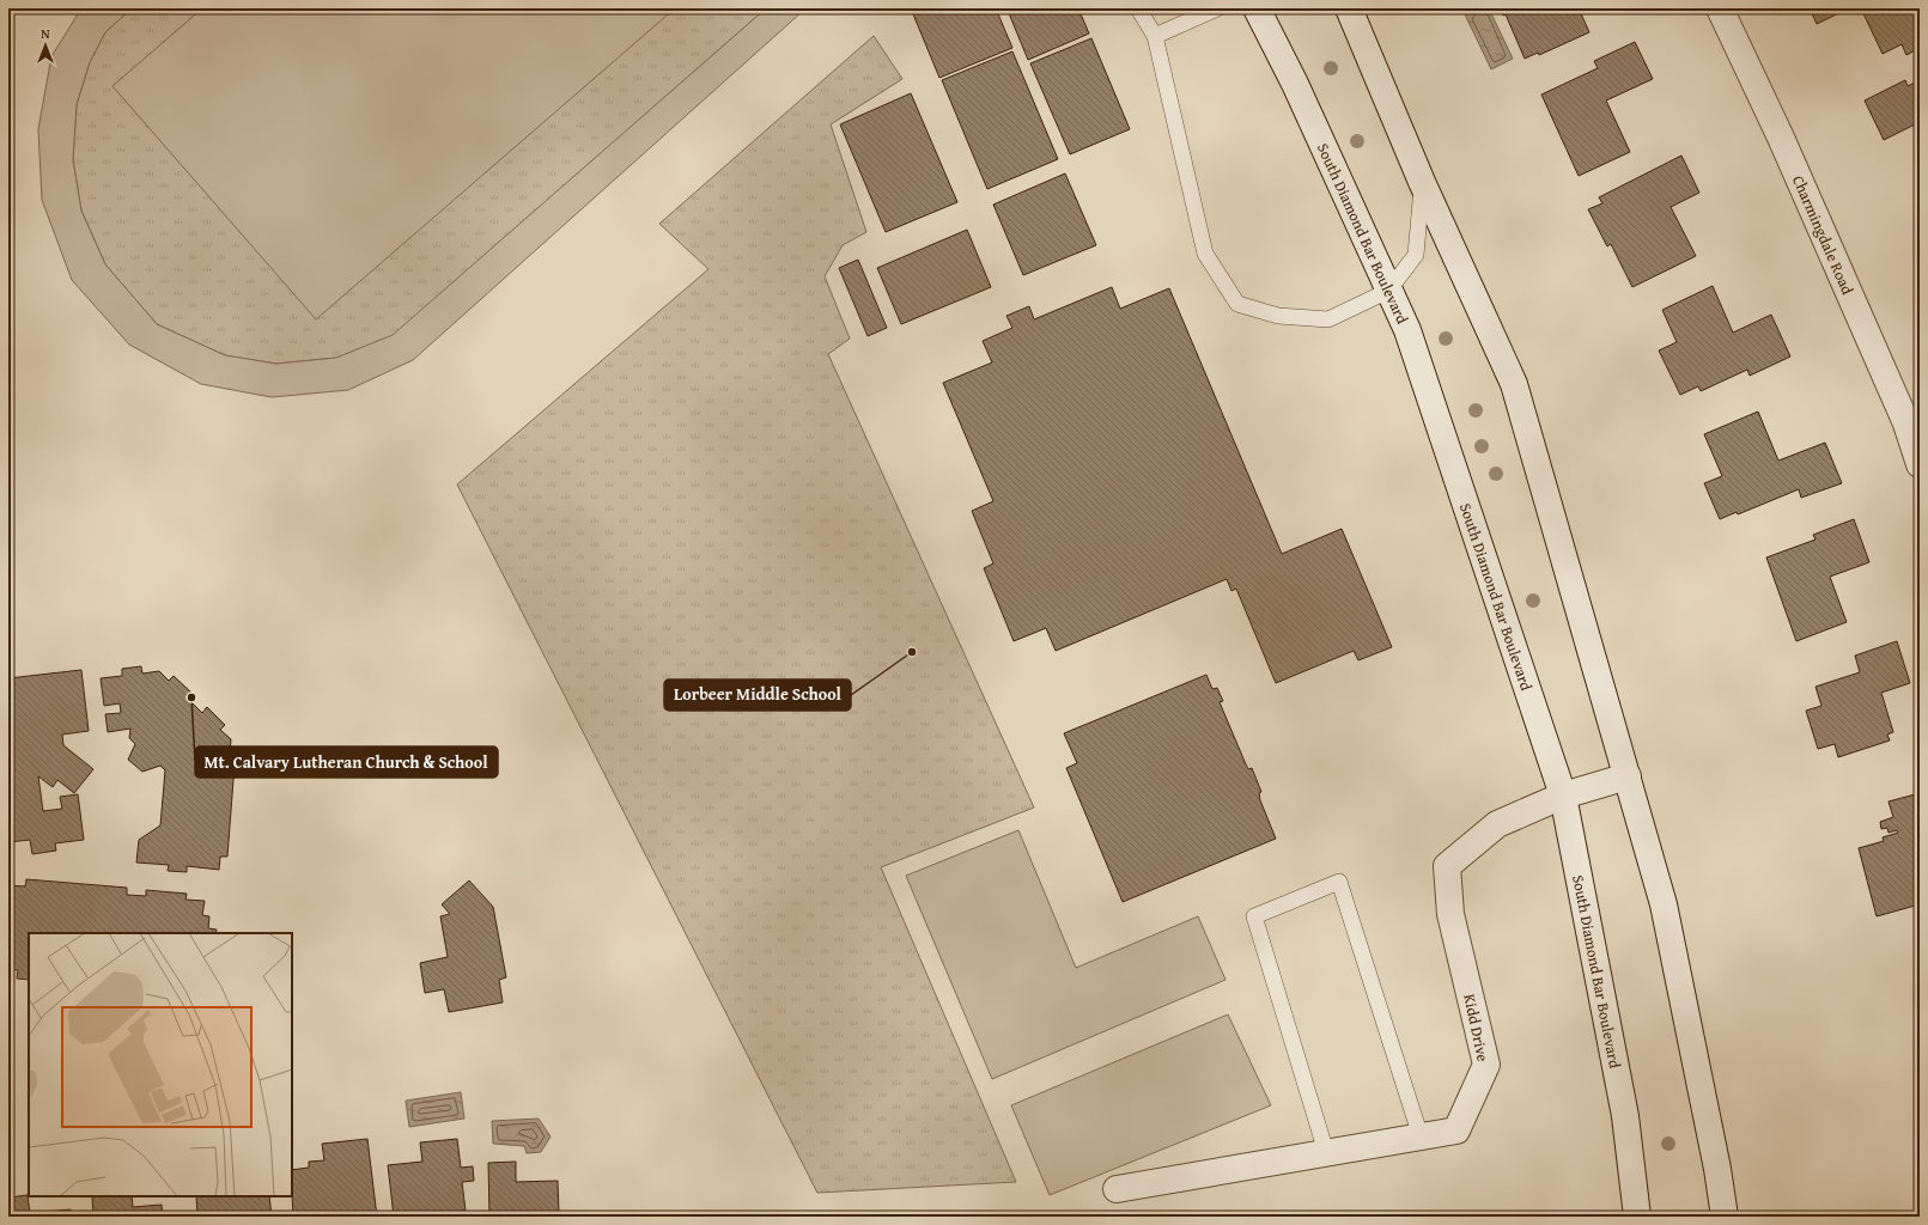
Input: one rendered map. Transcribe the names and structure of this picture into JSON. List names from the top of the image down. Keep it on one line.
{"streets":{"main road":["South Diamond Bar Boulevard","Charmingdale Road","Kidd Drive"]},"crossings":[["South Diamond Bar Boulevard","Kidd Drive"]],"places":["Lorbeer Middle School","Mt. Calvary Lutheran Church & School"],"north":"top"}
